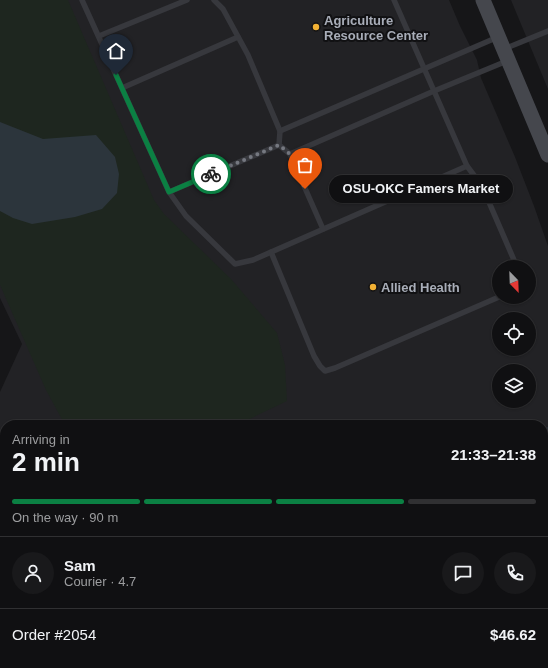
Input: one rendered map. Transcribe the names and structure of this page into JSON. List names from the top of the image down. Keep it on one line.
{"places":["Agriculture Resource Center","OSU-OKC Famers Market","Allied Health"],"north":"bottom right","page":{"bubble":"OSU-OKC Famers Market","heading":["2 min","Arriving in","21:33–21:38"],"panel":["Sam","Courier · 4.7","Order #2054","$46.62"],"bar":"On the way · 90 m"}}
